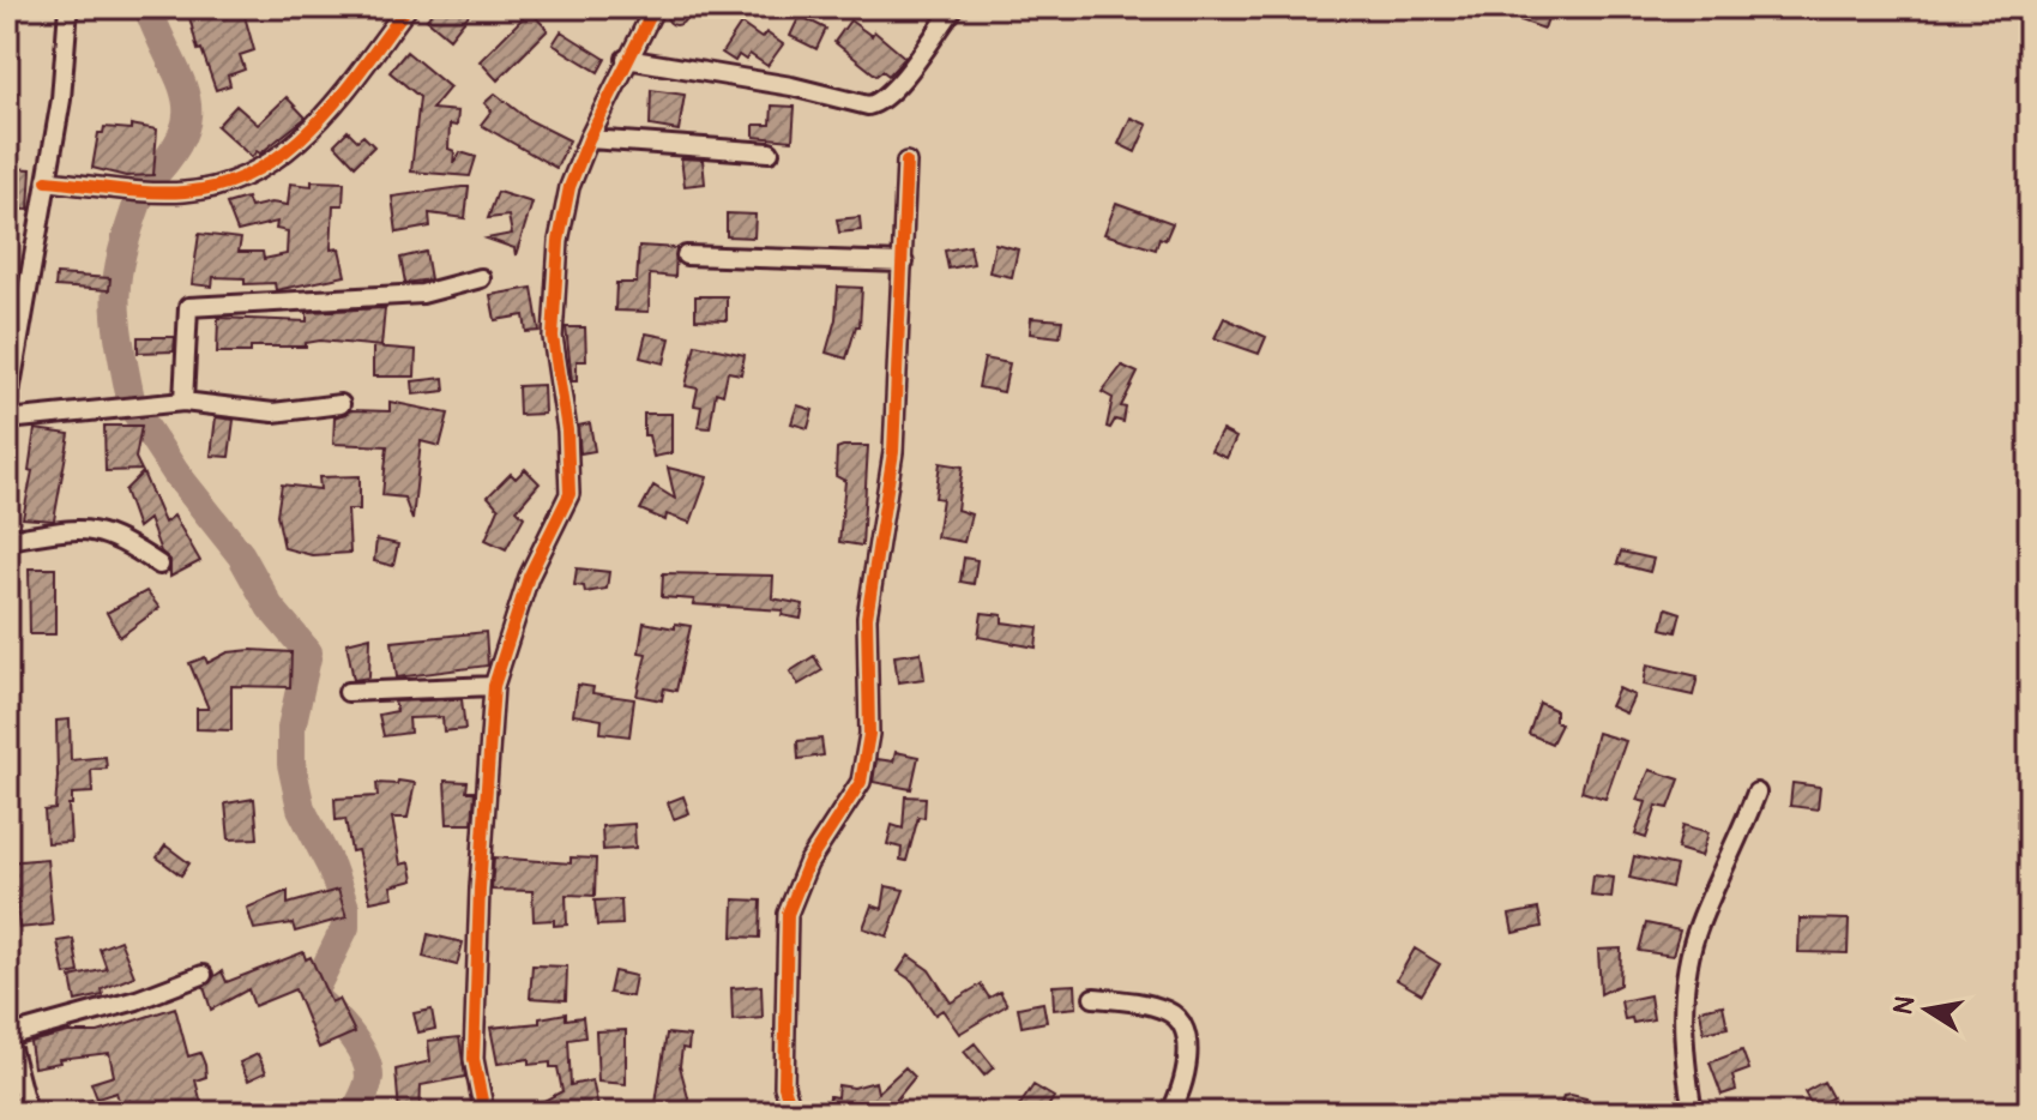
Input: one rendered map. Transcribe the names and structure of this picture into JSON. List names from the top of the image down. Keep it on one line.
{"north":"left"}
